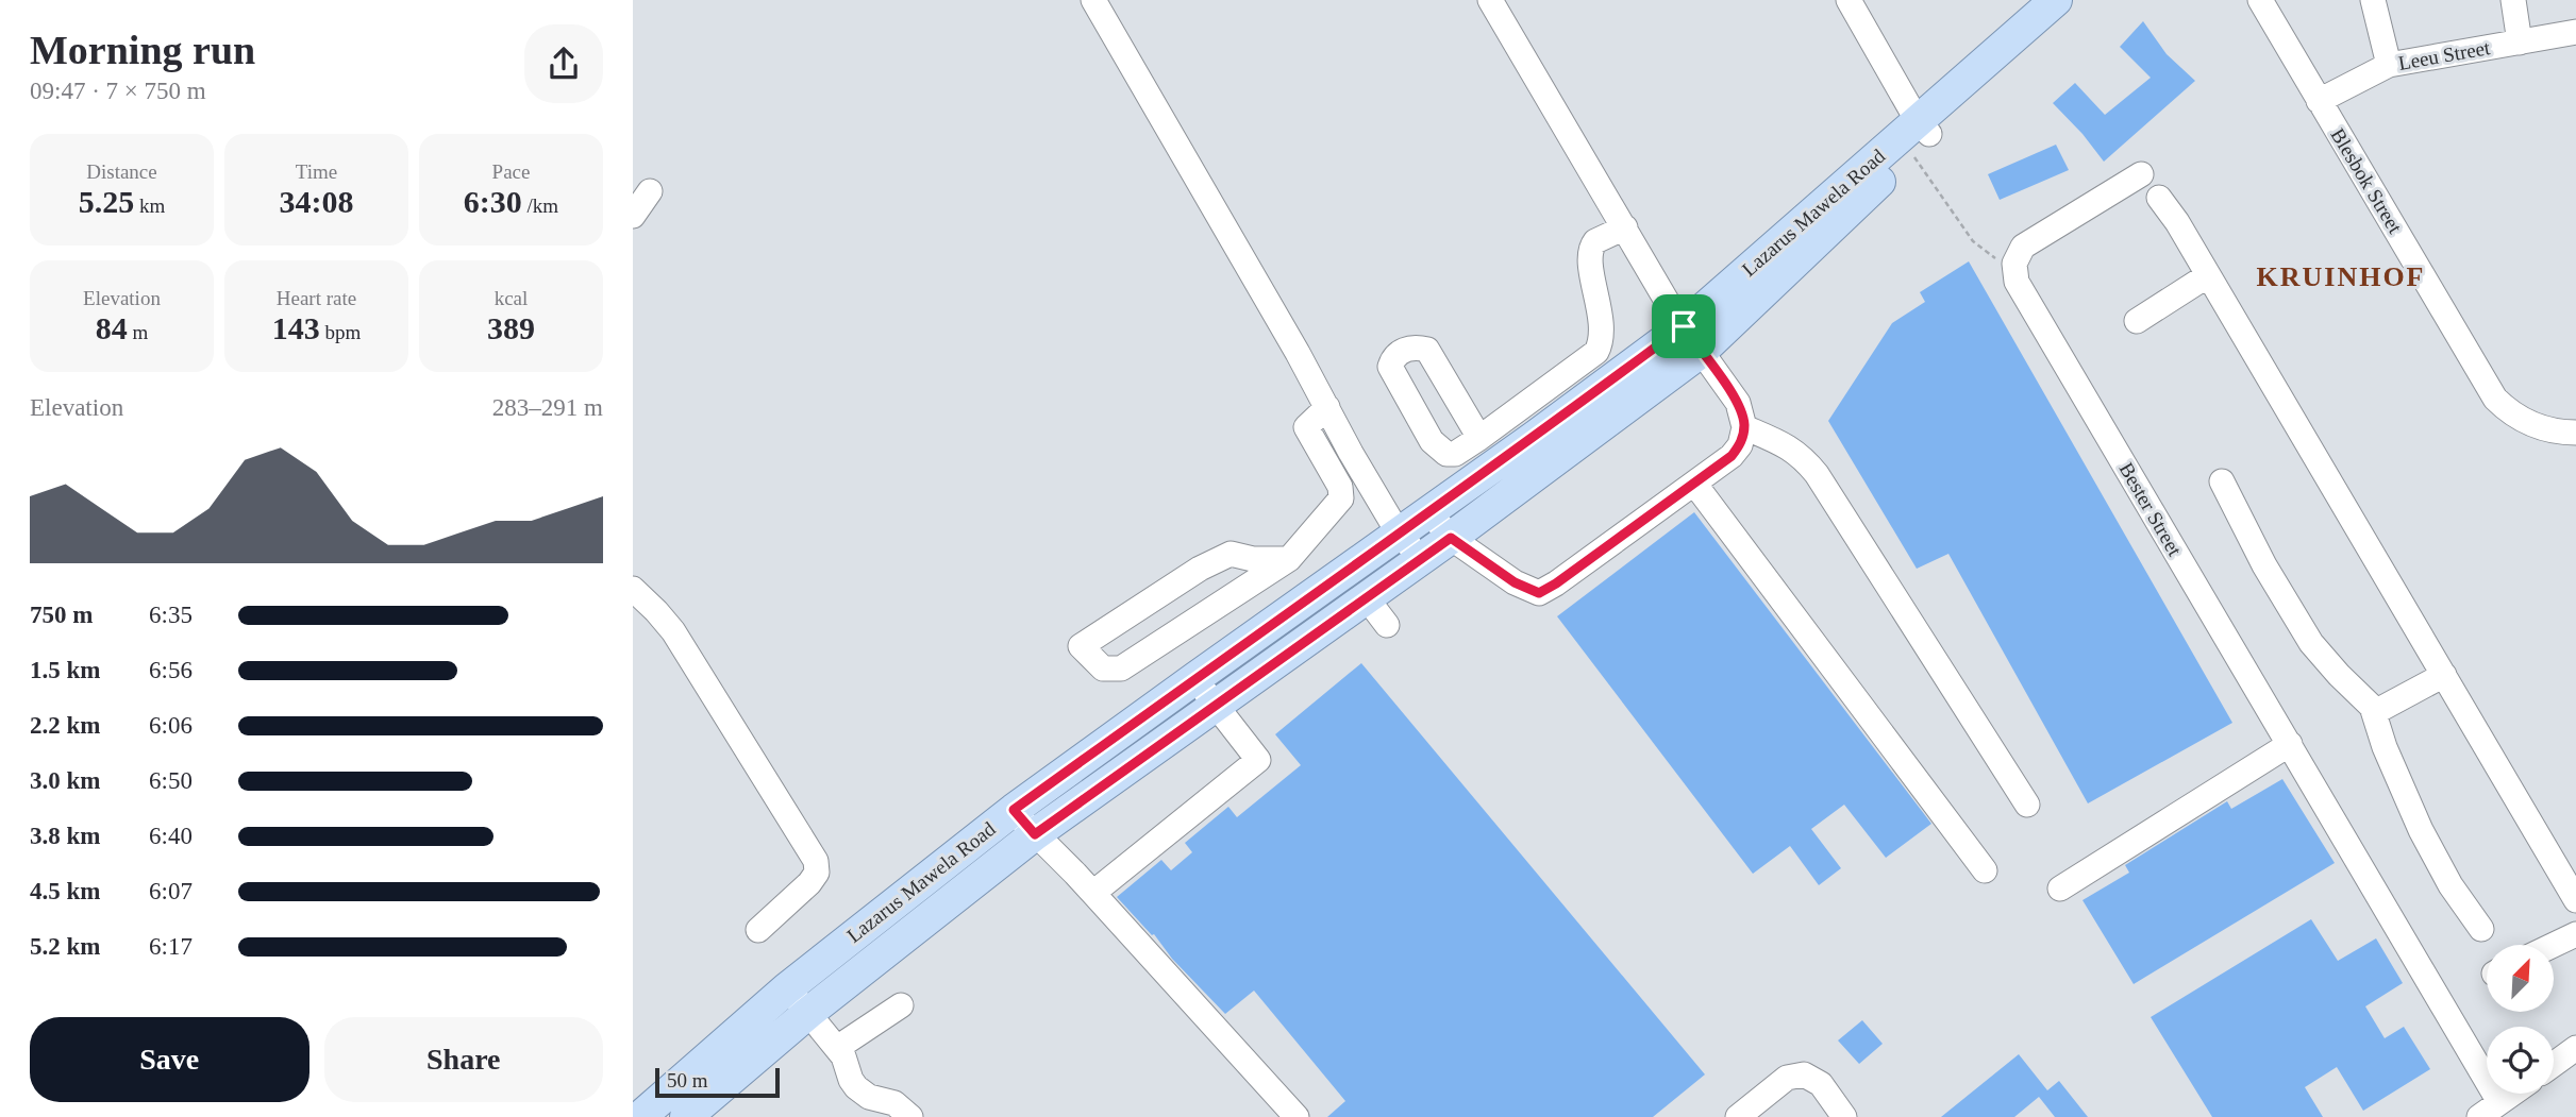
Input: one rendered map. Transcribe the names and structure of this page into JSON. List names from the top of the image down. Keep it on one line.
{"streets":{"main road":["Lazarus Mawela Road"],"street":["Leeu Street","Blesbok Street","Bester Street"]},"crossings":[["Leeu Street","Blesbok Street"]],"districts":["KRUINHOF"],"scale_bar":"50 m","north":"top right","page":{"heading":["Morning run","09:47 · 7 × 750 m"],"stats":[["Distance","5.25 km"],["Time","34:08"],["Pace","6:30 /km"],["Elevation","84 m"],["Heart rate","143 bpm"],["kcal","389"]],"chart":["Elevation","283–291 m"],"list":[{"name":"750 m","note":"6:35"},{"name":"1.5 km","note":"6:56"},{"name":"2.2 km","note":"6:06"},{"name":"3.0 km","note":"6:50"},{"name":"3.8 km","note":"6:40"},{"name":"4.5 km","note":"6:07"},{"name":"5.2 km","note":"6:17"}],"buttons":["Save","Share"],"scale":"50 m"}}
